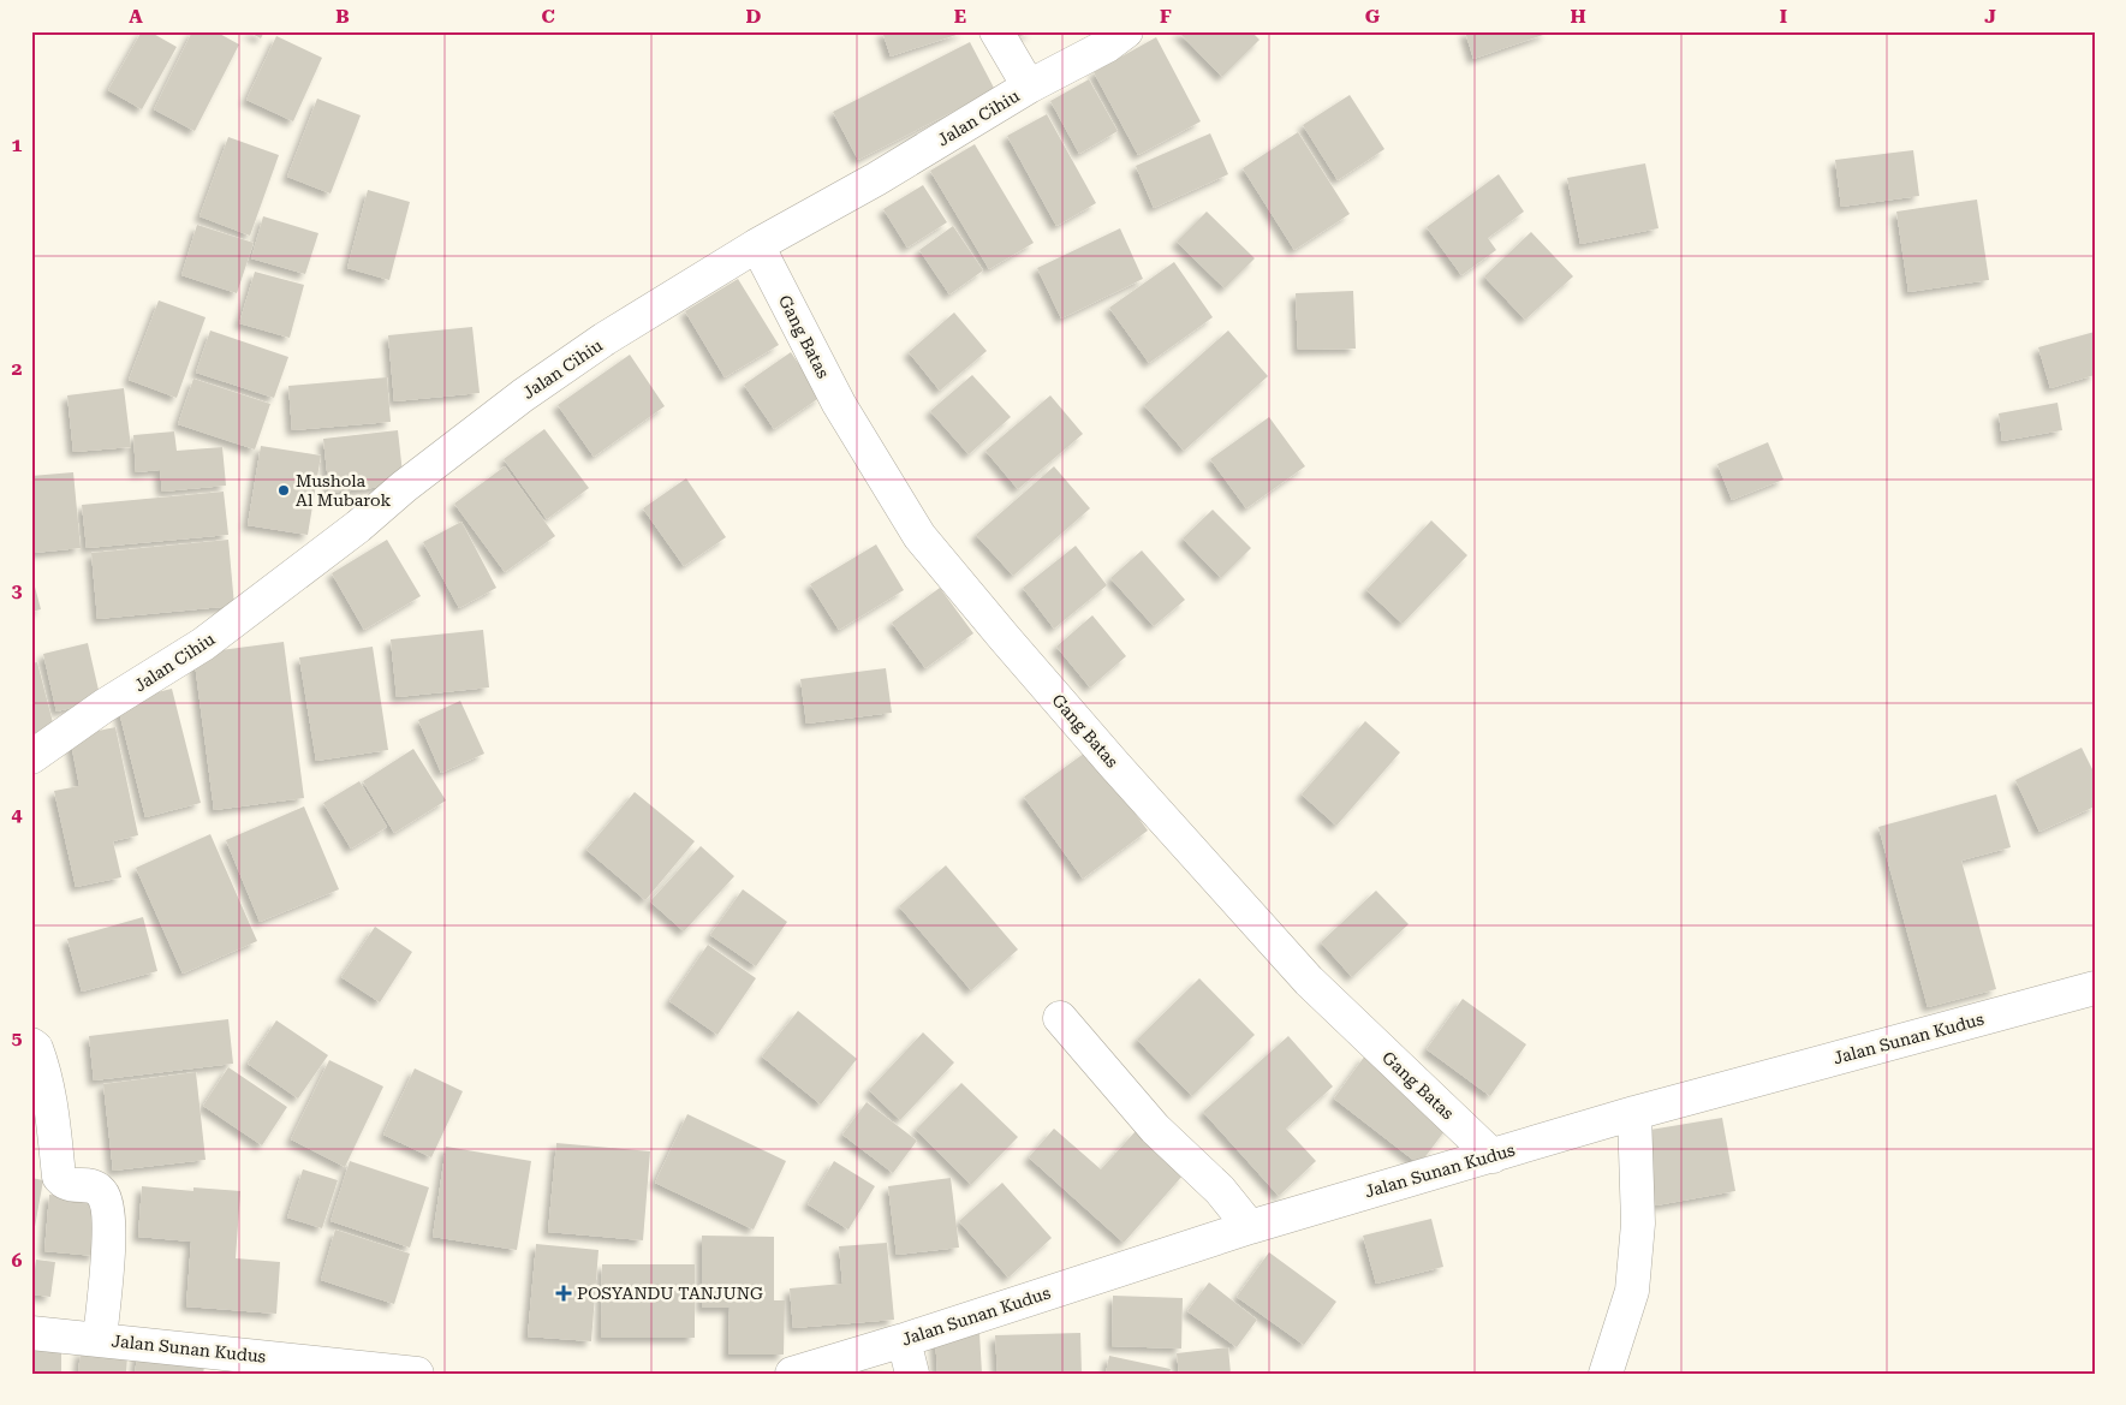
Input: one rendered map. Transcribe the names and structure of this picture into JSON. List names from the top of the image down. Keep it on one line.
{"streets":{"street":["Jalan Cihiu","Gang Batas","Jalan Sunan Kudus"]},"crossings":[["Jalan Cihiu","Gang Batas"],["Gang Batas","Jalan Sunan Kudus"]],"places":{"other":["Mushola Al Mubarok"],"health":["POSYANDU TANJUNG"]},"grid":{"columns":["A","B","C","D","E","F","G","H","I","J"],"rows":["1","2","3","4","5","6"]}}
